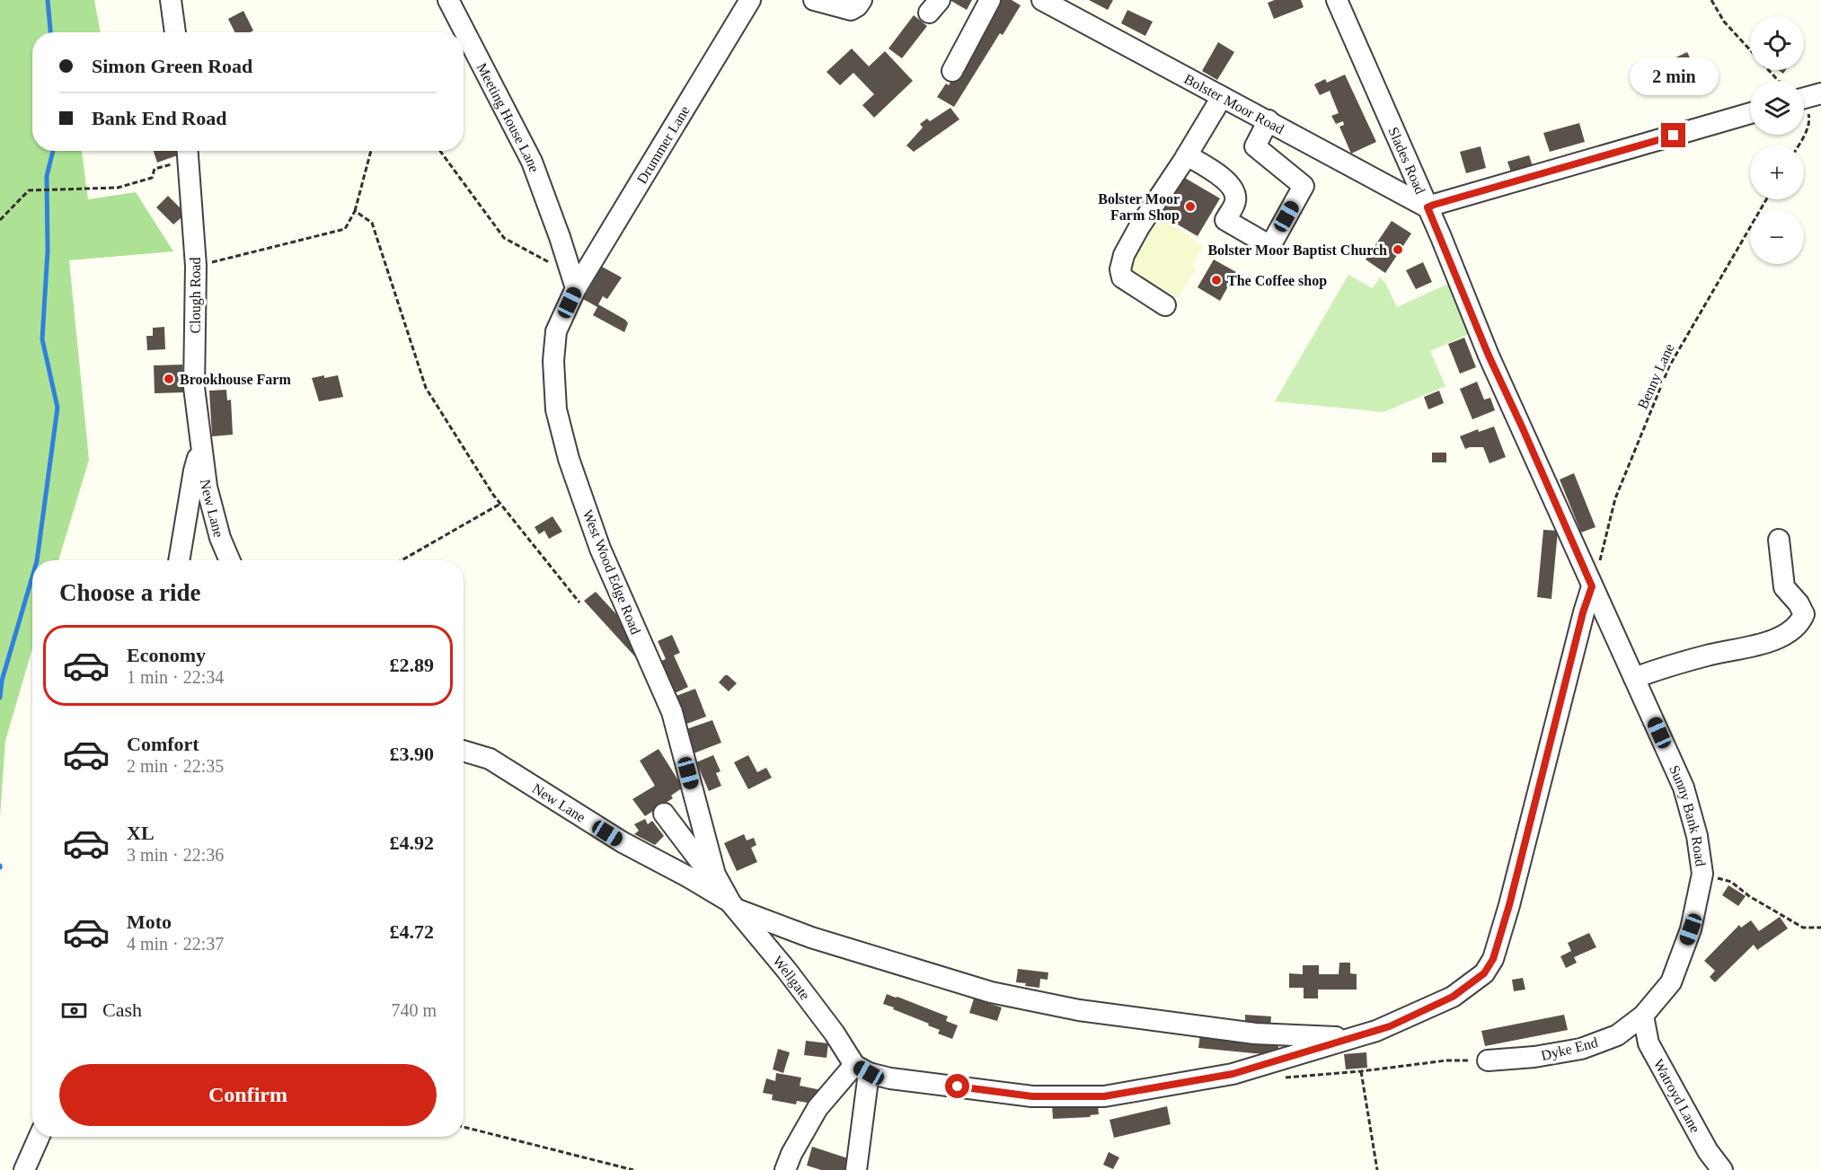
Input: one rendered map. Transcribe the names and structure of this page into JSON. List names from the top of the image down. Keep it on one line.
{"streets":{"street":["Bolster Moor Road","Meeting House Lane","Drummer Lane","Slades Road","Clough Road","New Lane","West Wood Edge Road","Sunny Bank Road","Wellgate","Dyke End","Watroyd Lane"],"path":["Benny Lane"]},"crossings":[["Bolster Moor Road","Slades Road"],["Meeting House Lane","Drummer Lane"],["Meeting House Lane","West Wood Edge Road"],["Drummer Lane","West Wood Edge Road"],["Slades Road","Benny Lane"],["Slades Road","Sunny Bank Road"],["Clough Road","New Lane"],["Benny Lane","Sunny Bank Road"],["New Lane","Wellgate"],["West Wood Edge Road","Wellgate"],["Sunny Bank Road","Dyke End"],["Sunny Bank Road","Watroyd Lane"],["Dyke End","Watroyd Lane"]],"places":["Bolster Moor Farm Shop","Bolster Moor Baptist Church","The Coffee shop","Brookhouse Farm"],"page":{"map_buttons":["+","−"],"banner":["Simon Green Road","Bank End Road"],"bubble":"2 min","heading":"Choose a ride","list":[{"name":"Economy","note":"1 min · 22:34","value":"£2.89"},{"name":"Comfort","note":"2 min · 22:35","value":"£3.90"},{"name":"XL","note":"3 min · 22:36","value":"£4.92"},{"name":"Moto","note":"4 min · 22:37","value":"£4.72"}],"pay":["Cash","740 m"],"buttons":"Confirm"}}
